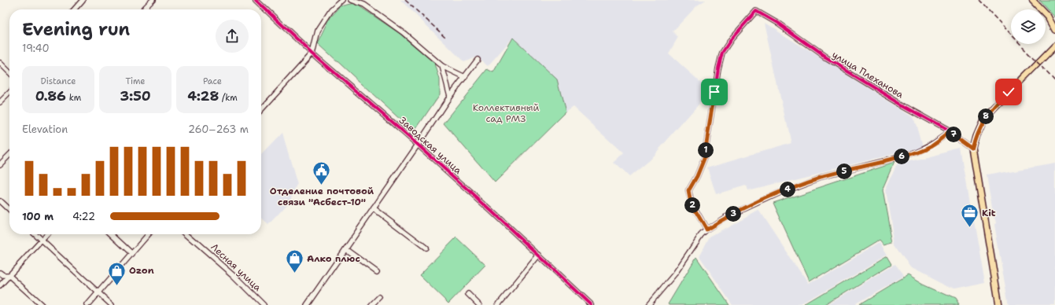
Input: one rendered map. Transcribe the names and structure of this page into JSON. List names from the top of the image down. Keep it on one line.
{"streets":{"street":["улица Плеханова","Заводская улица","Лесная улица"]},"parks":["Коллективный сад РМЗ"],"places":{"public building":["Отделение почтовой связи \"Асбест-10\""],"office":["Kit"],"shop":["Алко плюс","Ozon"]},"page":{"heading":["Evening run","19:40"],"stats":[["Distance","0.86 km"],["Time","3:50"],["Pace","4:28 /km"]],"pins":["8","7","1","6","5","4","2","3"],"chart":["Elevation","260–263 m"],"list":[{"name":"100 m","note":"4:22"}]}}
